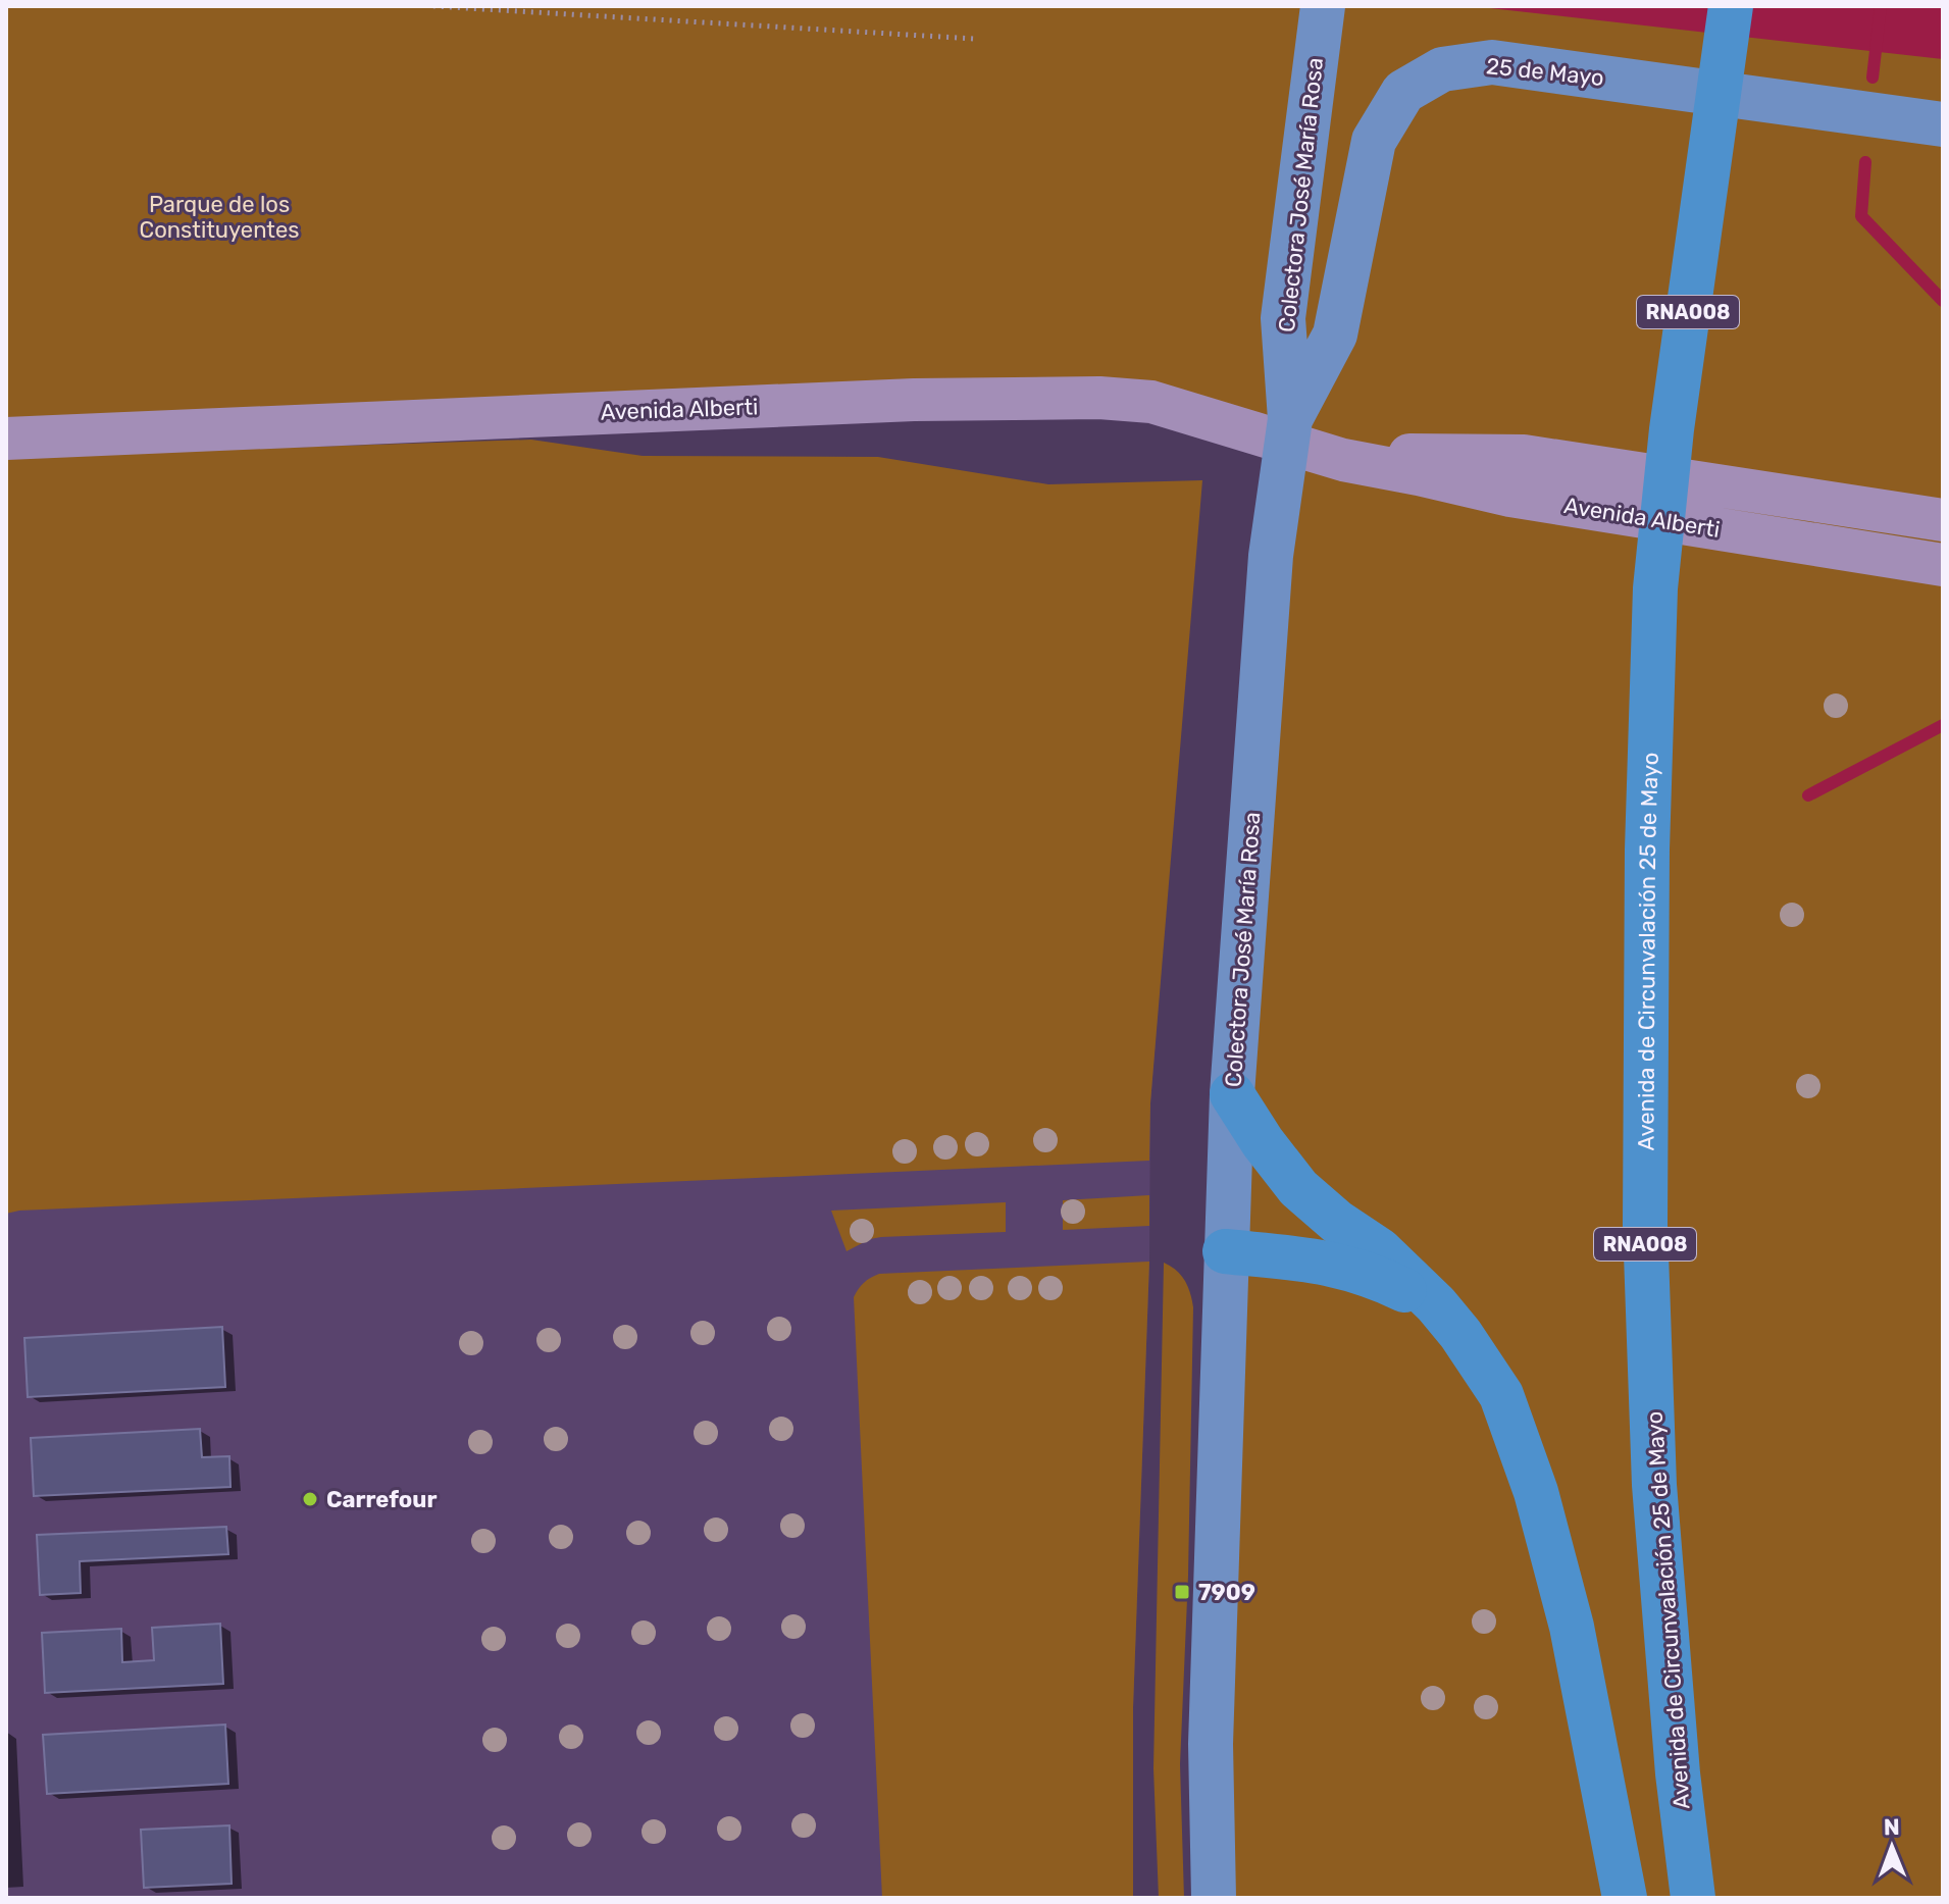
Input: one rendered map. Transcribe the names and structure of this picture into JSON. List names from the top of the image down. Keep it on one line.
{"streets":{"highway":["RNA008","Avenida de Circunvalación 25 de Mayo"],"main road":["25 de Mayo","Colectora José María Rosa"],"street":["Avenida Alberti"]},"crossings":[["25 de Mayo","Colectora José María Rosa"],["25 de Mayo","Avenida Alberti"],["Colectora José María Rosa","Avenida Alberti"]],"parks":["Parque de los Constituyentes"],"places":{"other":["Carrefour"],"transit":["7909"]},"north":"top"}
